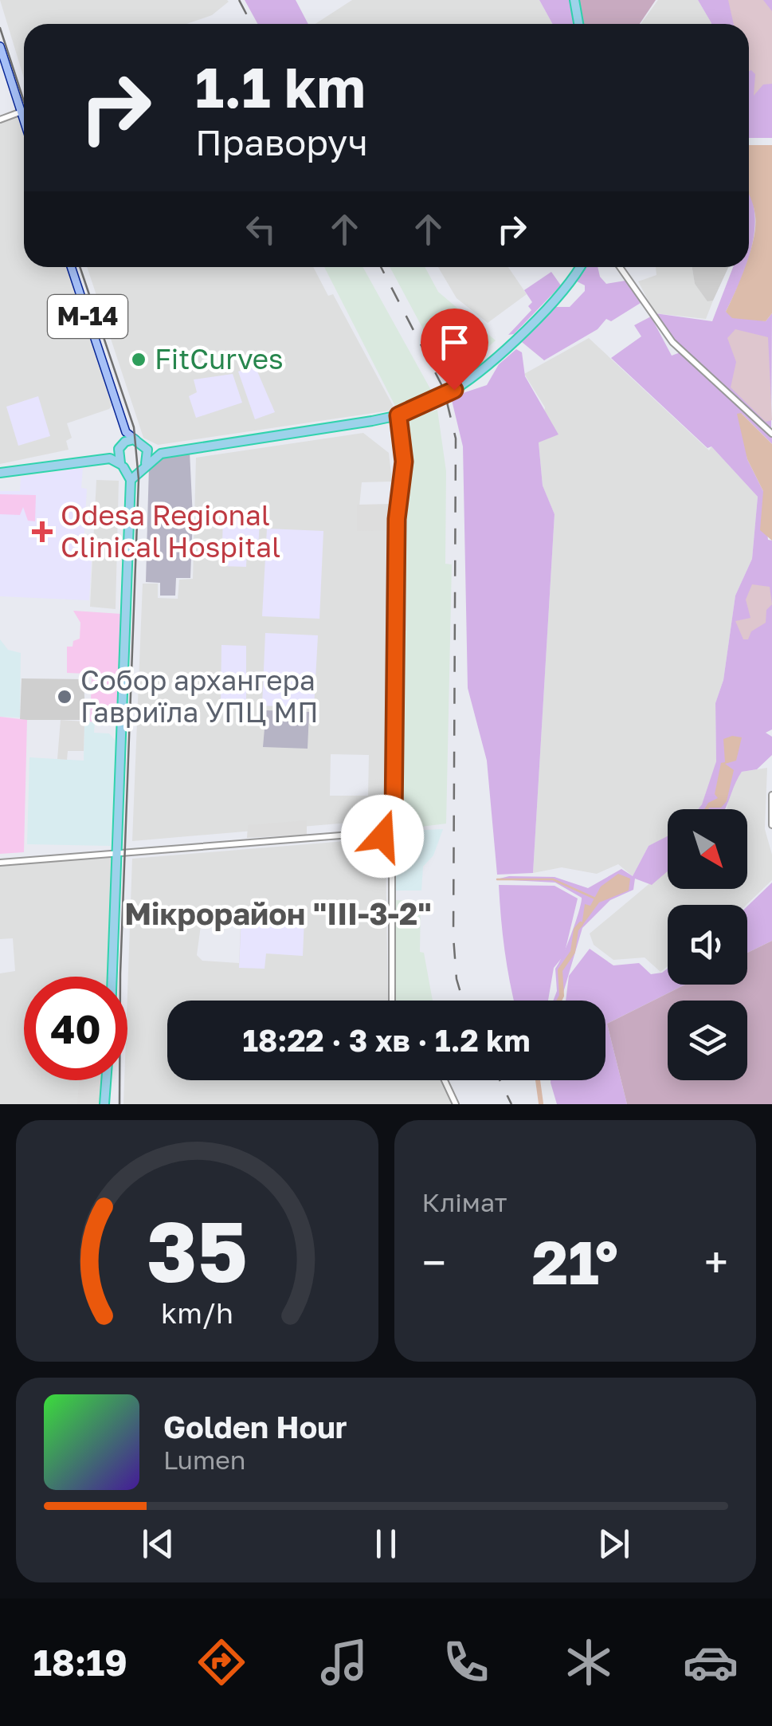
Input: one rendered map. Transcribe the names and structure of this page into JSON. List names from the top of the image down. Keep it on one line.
{"streets":{"main road":["М-14"]},"districts":["Мікрорайон \"ІІІ-3-2\""],"places":{"other":["FitCurves","Собор архангера Гавриїла УПЦ МП"],"health":["Odesa Regional Clinical Hospital"]},"north":"bottom right","page":{"turn":["1.1 km","Праворуч"],"limit":"40","trip":"18:22 · 3 хв · 1.2 km","tile":"Клімат","heat":["−","21°","+"],"song":["Golden Hour","Lumen"],"tabs":"18:19","gauge":["35","km/h"]}}
